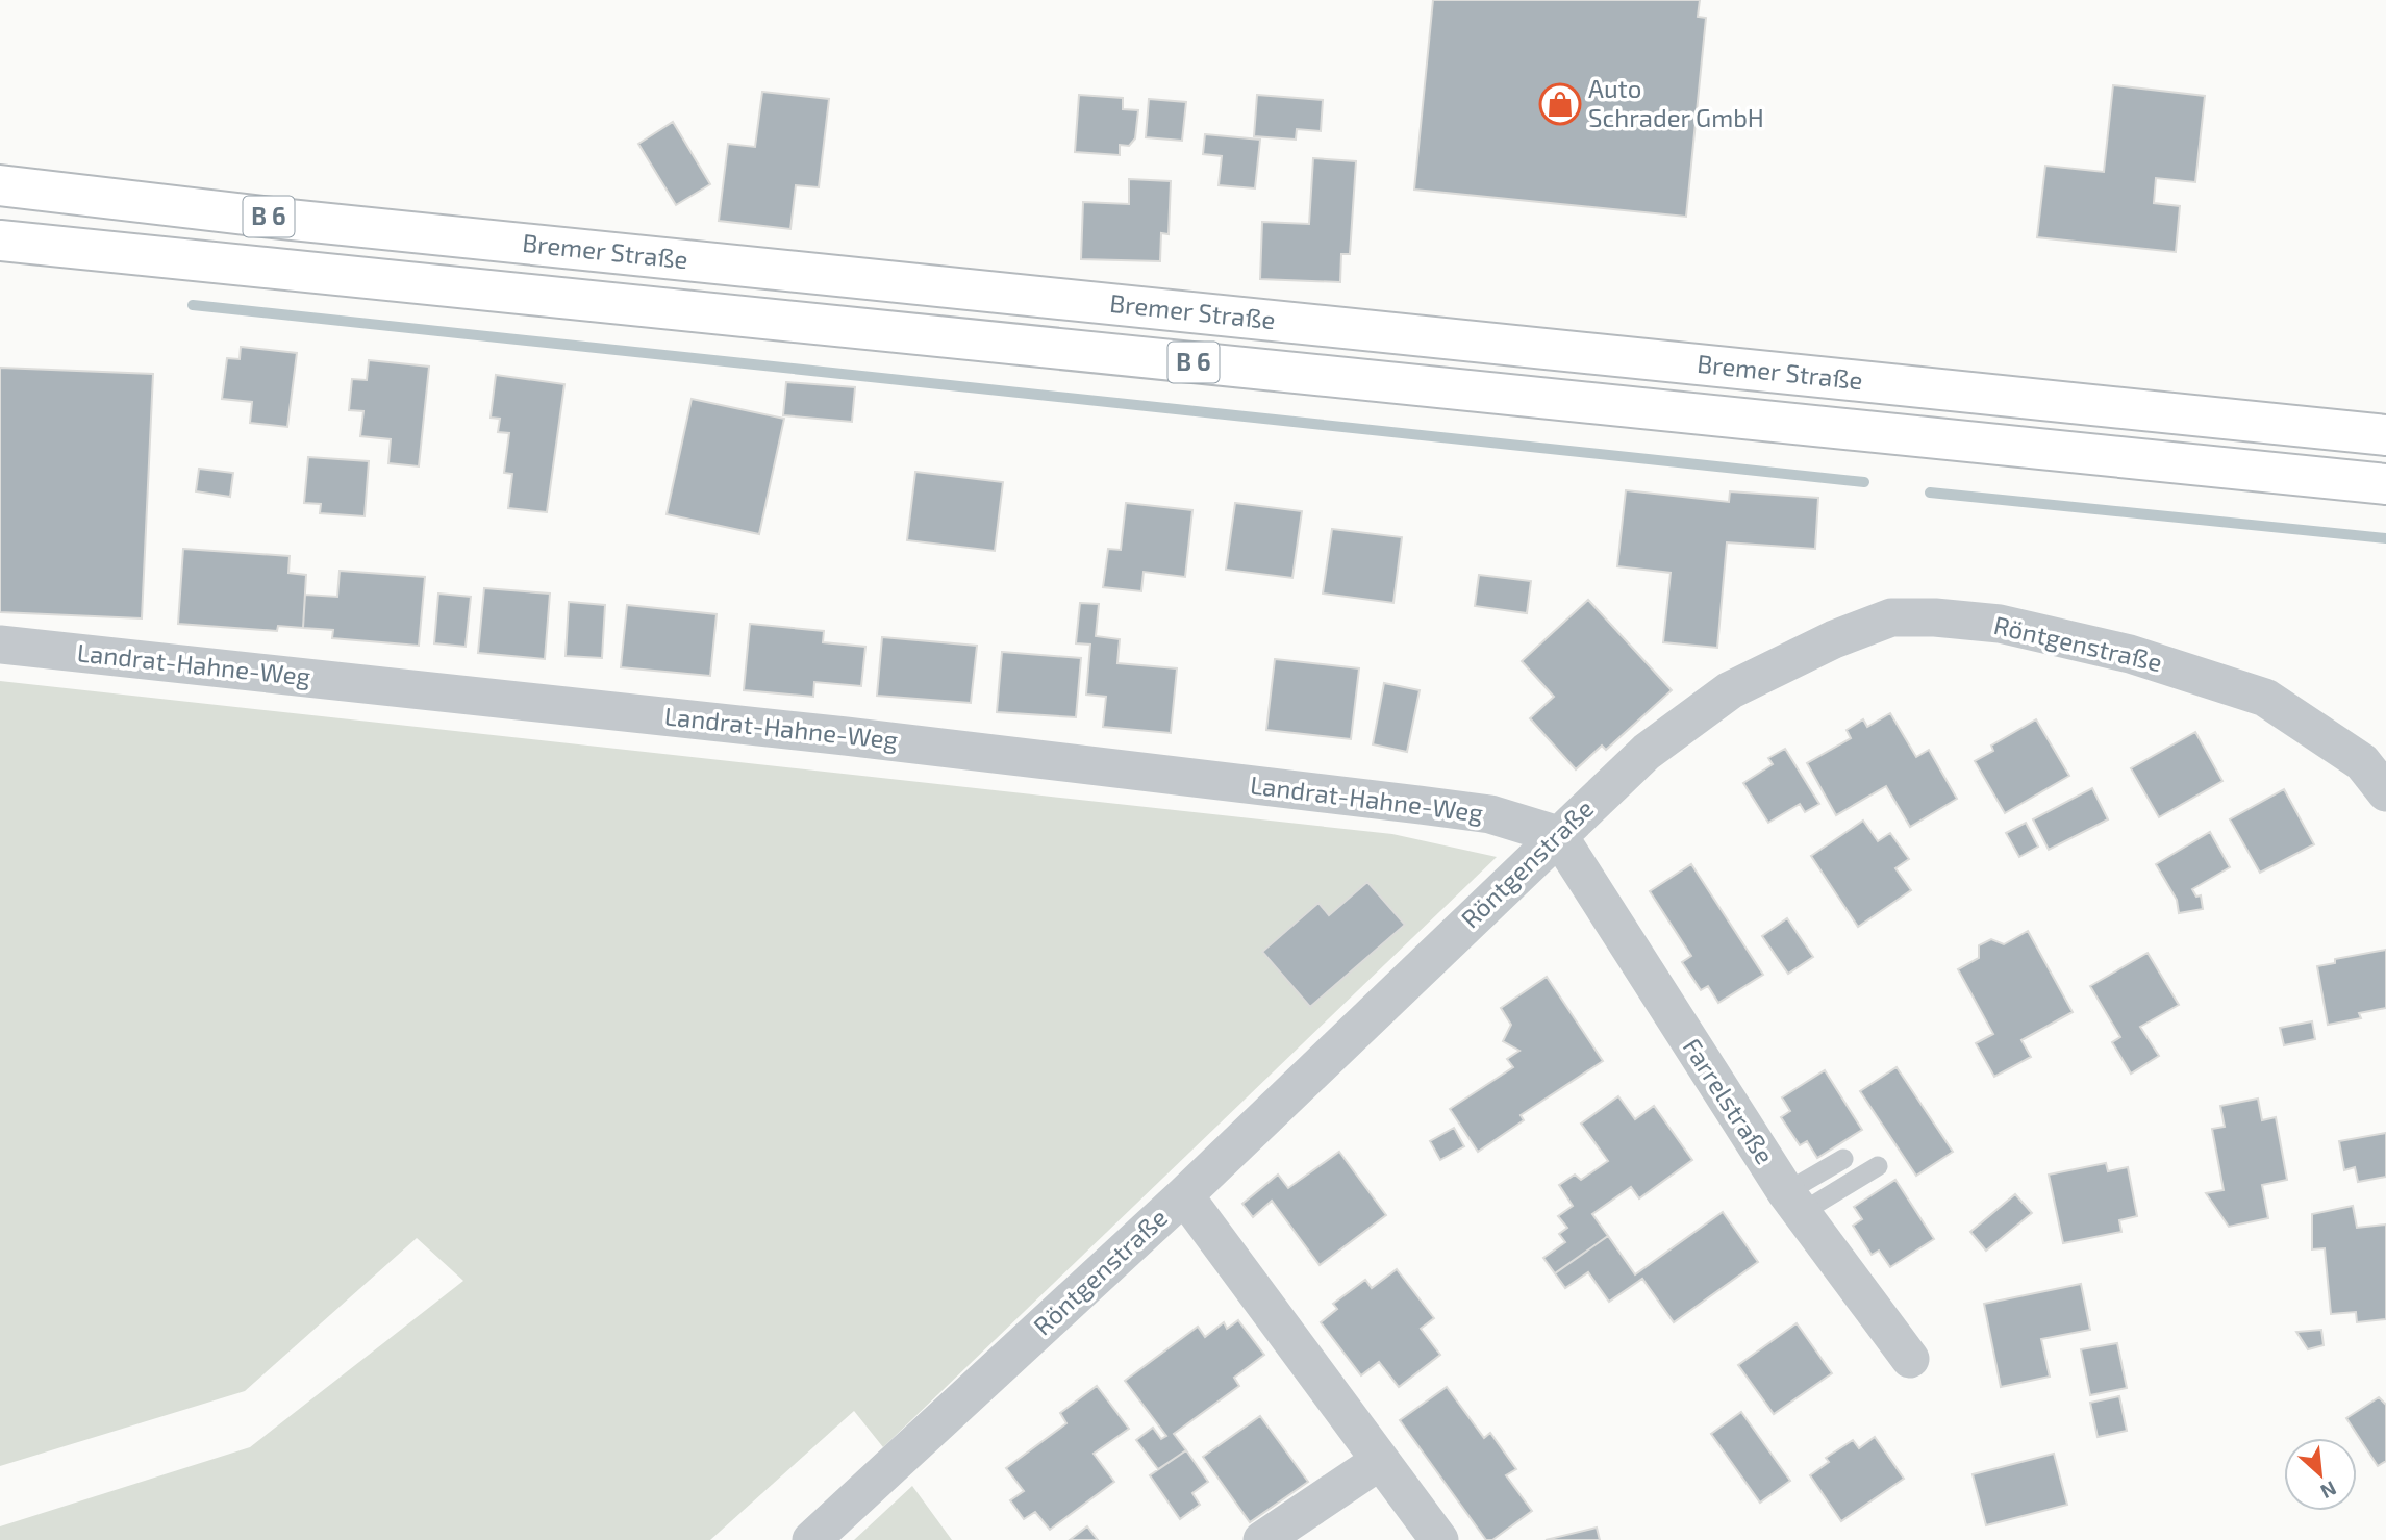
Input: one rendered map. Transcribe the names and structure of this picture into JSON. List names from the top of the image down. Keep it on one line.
{"streets":{"main road":["B 6","Bremer Straße"],"street":["Röntgenstraße","Landrat-Hahne-Weg","Farrelstraße"]},"crossings":[["Röntgenstraße","Landrat-Hahne-Weg"],["Röntgenstraße","Farrelstraße"],["Landrat-Hahne-Weg","Farrelstraße"]],"places":{"shop":["Auto Schrader GmbH"]},"north":"bottom right"}
